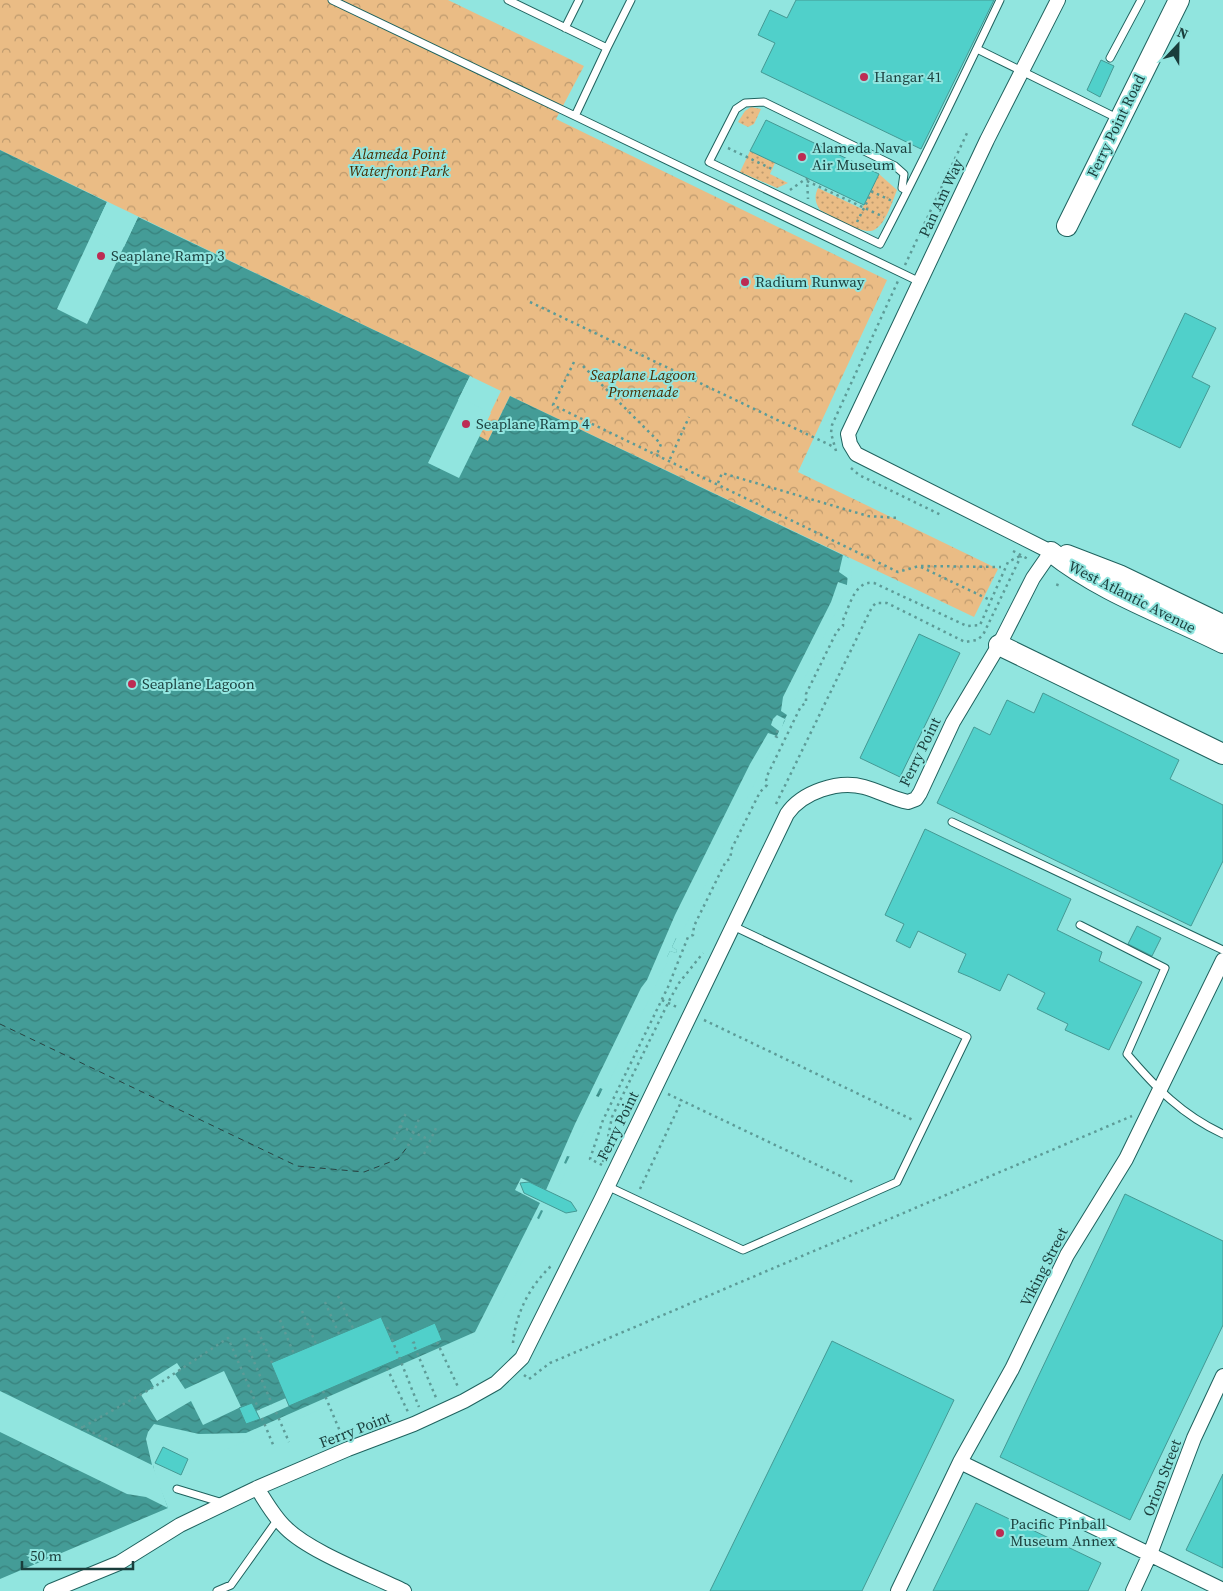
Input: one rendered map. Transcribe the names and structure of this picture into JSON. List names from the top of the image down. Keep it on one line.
{"streets":{"street":["Ferry Point Road","Pan Am Way","West Atlantic Avenue","Ferry Point","Viking Street","Orion Street"]},"crossings":[["Pan Am Way","West Atlantic Avenue"],["Pan Am Way","Ferry Point"],["West Atlantic Avenue","Ferry Point"]],"parks":["Alameda Point Waterfront Park","Seaplane Lagoon Promenade"],"places":["Hangar 41","Alameda Naval Air Museum","Seaplane Ramp 3","Radium Runway","Seaplane Ramp 4","Seaplane Lagoon","Pacific Pinball Museum Annex"],"scale_bar":"50 m","north":"top"}
